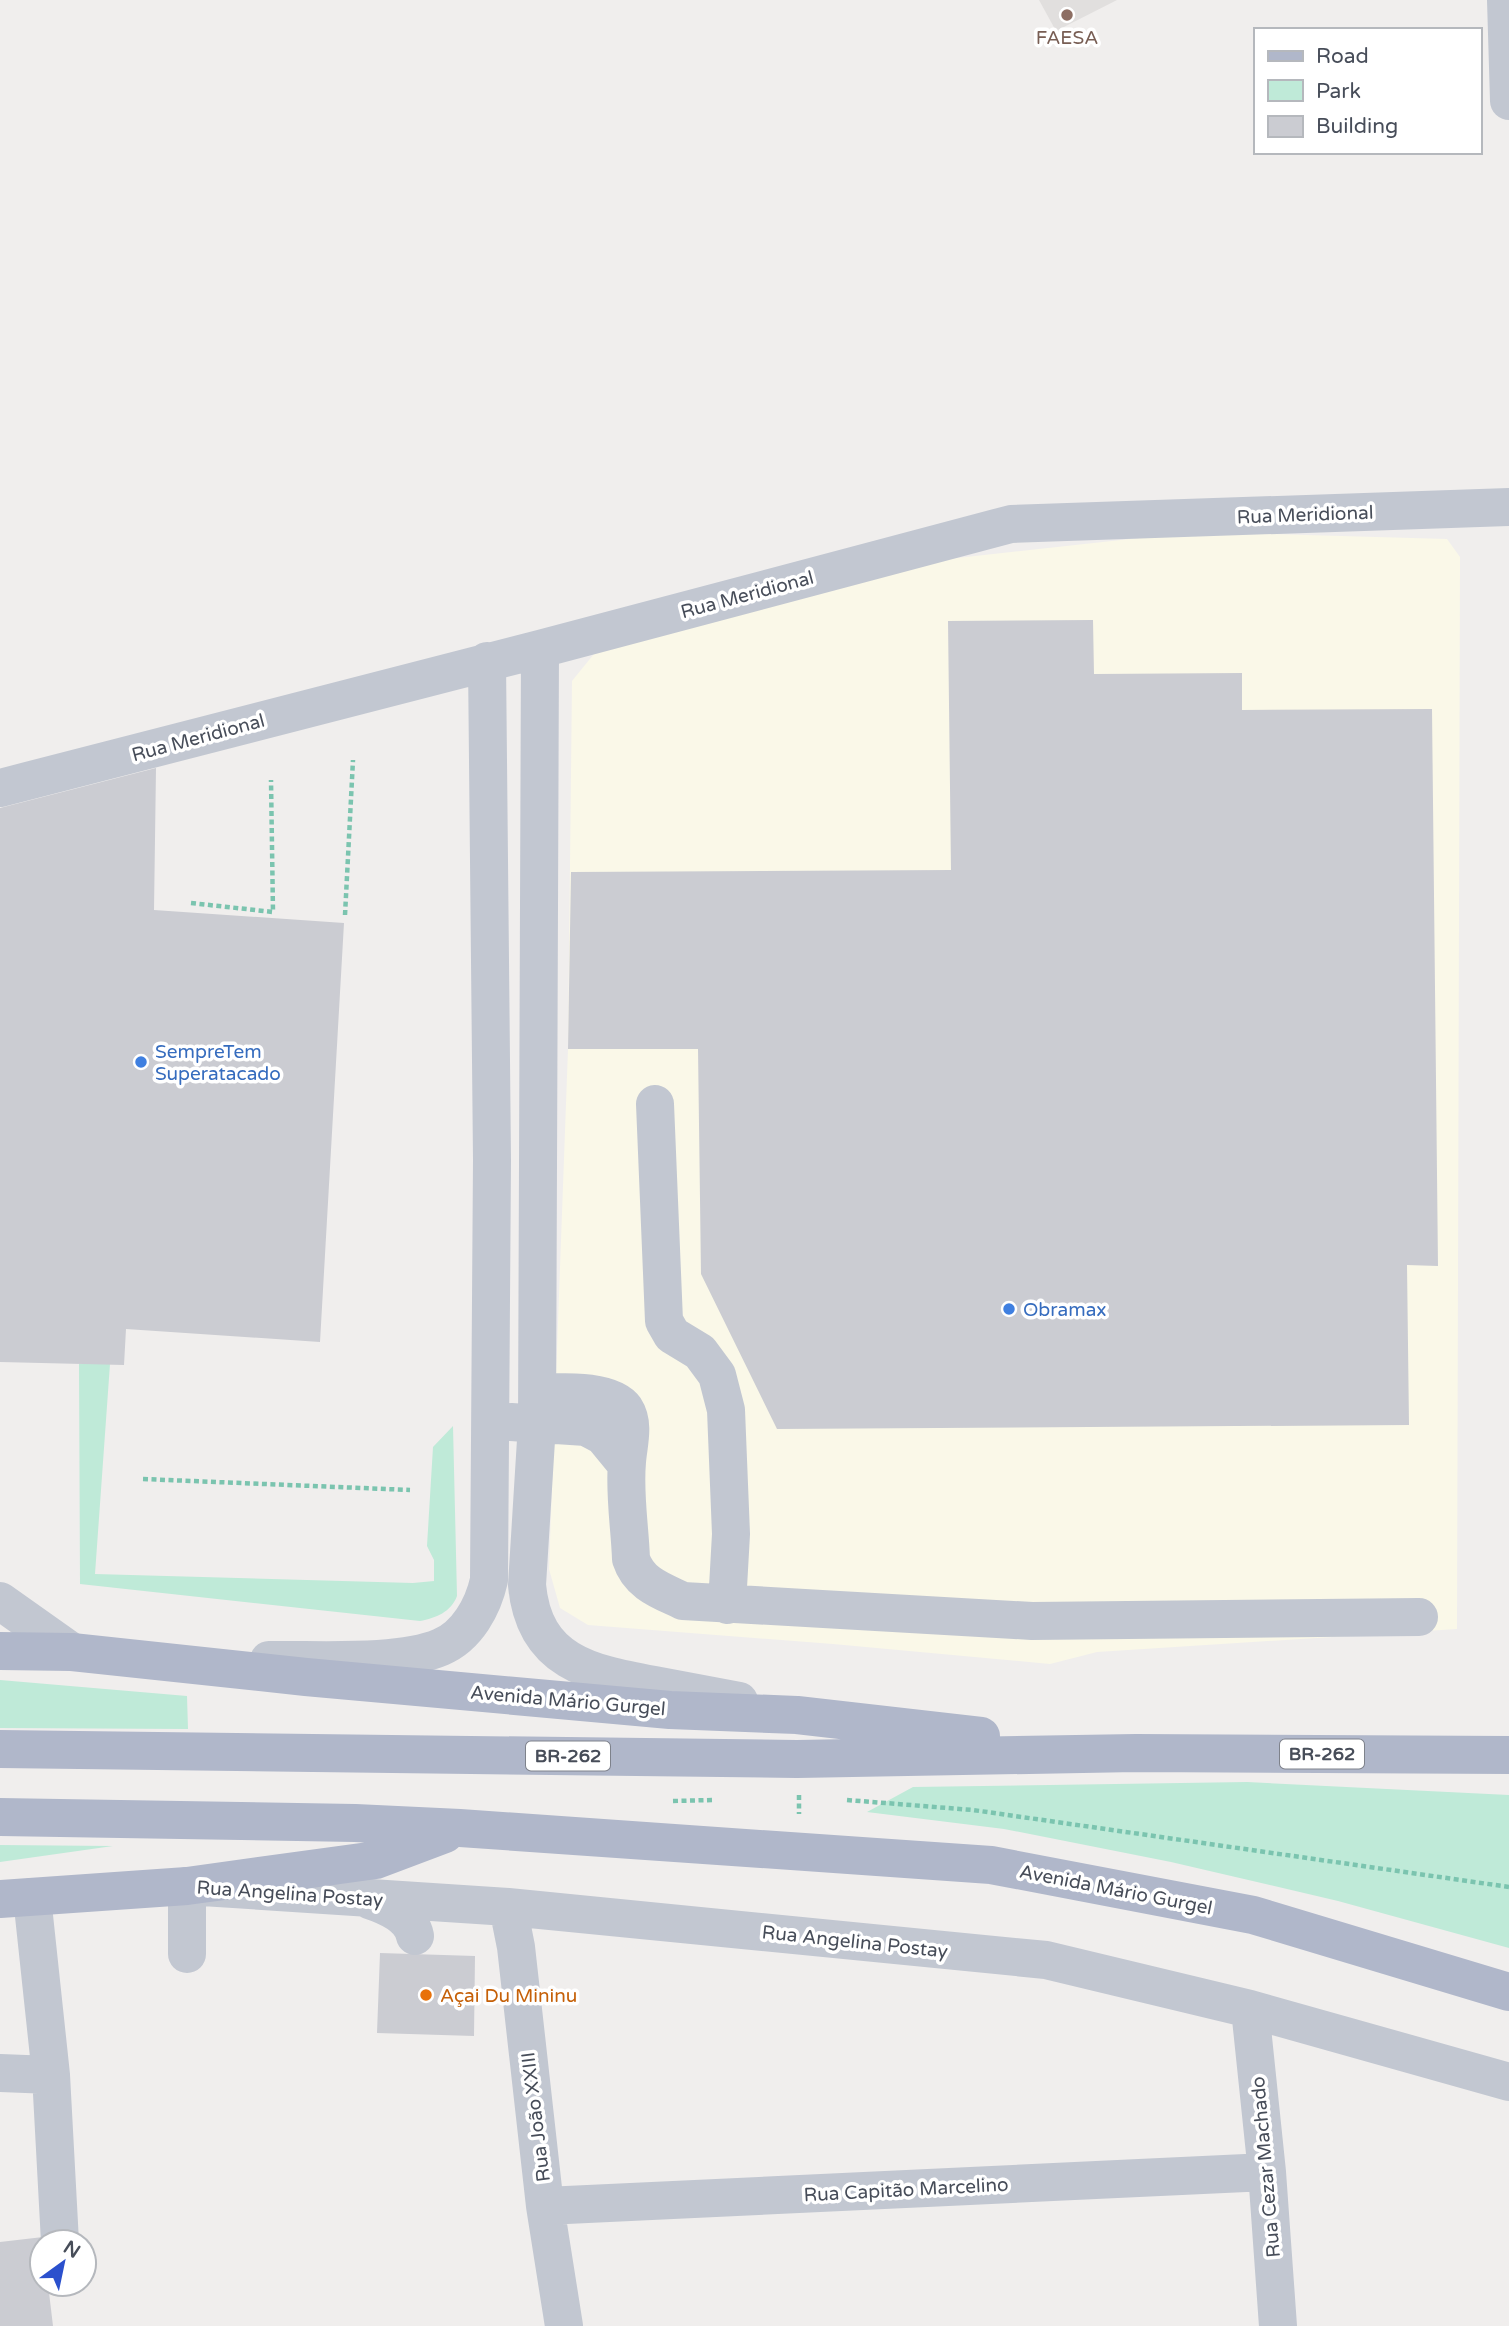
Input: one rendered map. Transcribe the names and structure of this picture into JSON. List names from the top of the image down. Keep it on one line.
{"streets":{"main road":["Avenida Mário Gurgel","BR-262"],"street":["Rua Meridional","Rua Angelina Postay","Rua João XXIII","Rua Cezar Machado","Rua Capitão Marcelino"]},"crossings":[["Avenida Mário Gurgel","Rua Angelina Postay"],["Rua Angelina Postay","Rua João XXIII"],["Rua Angelina Postay","Rua Cezar Machado"],["Rua João XXIII","Rua Capitão Marcelino"],["Rua Cezar Machado","Rua Capitão Marcelino"]],"places":["FAESA","SempreTem Superatacado","Obramax","Açai Du Mininu"],"legend":["Road","Park","Building"],"north":"top right"}
